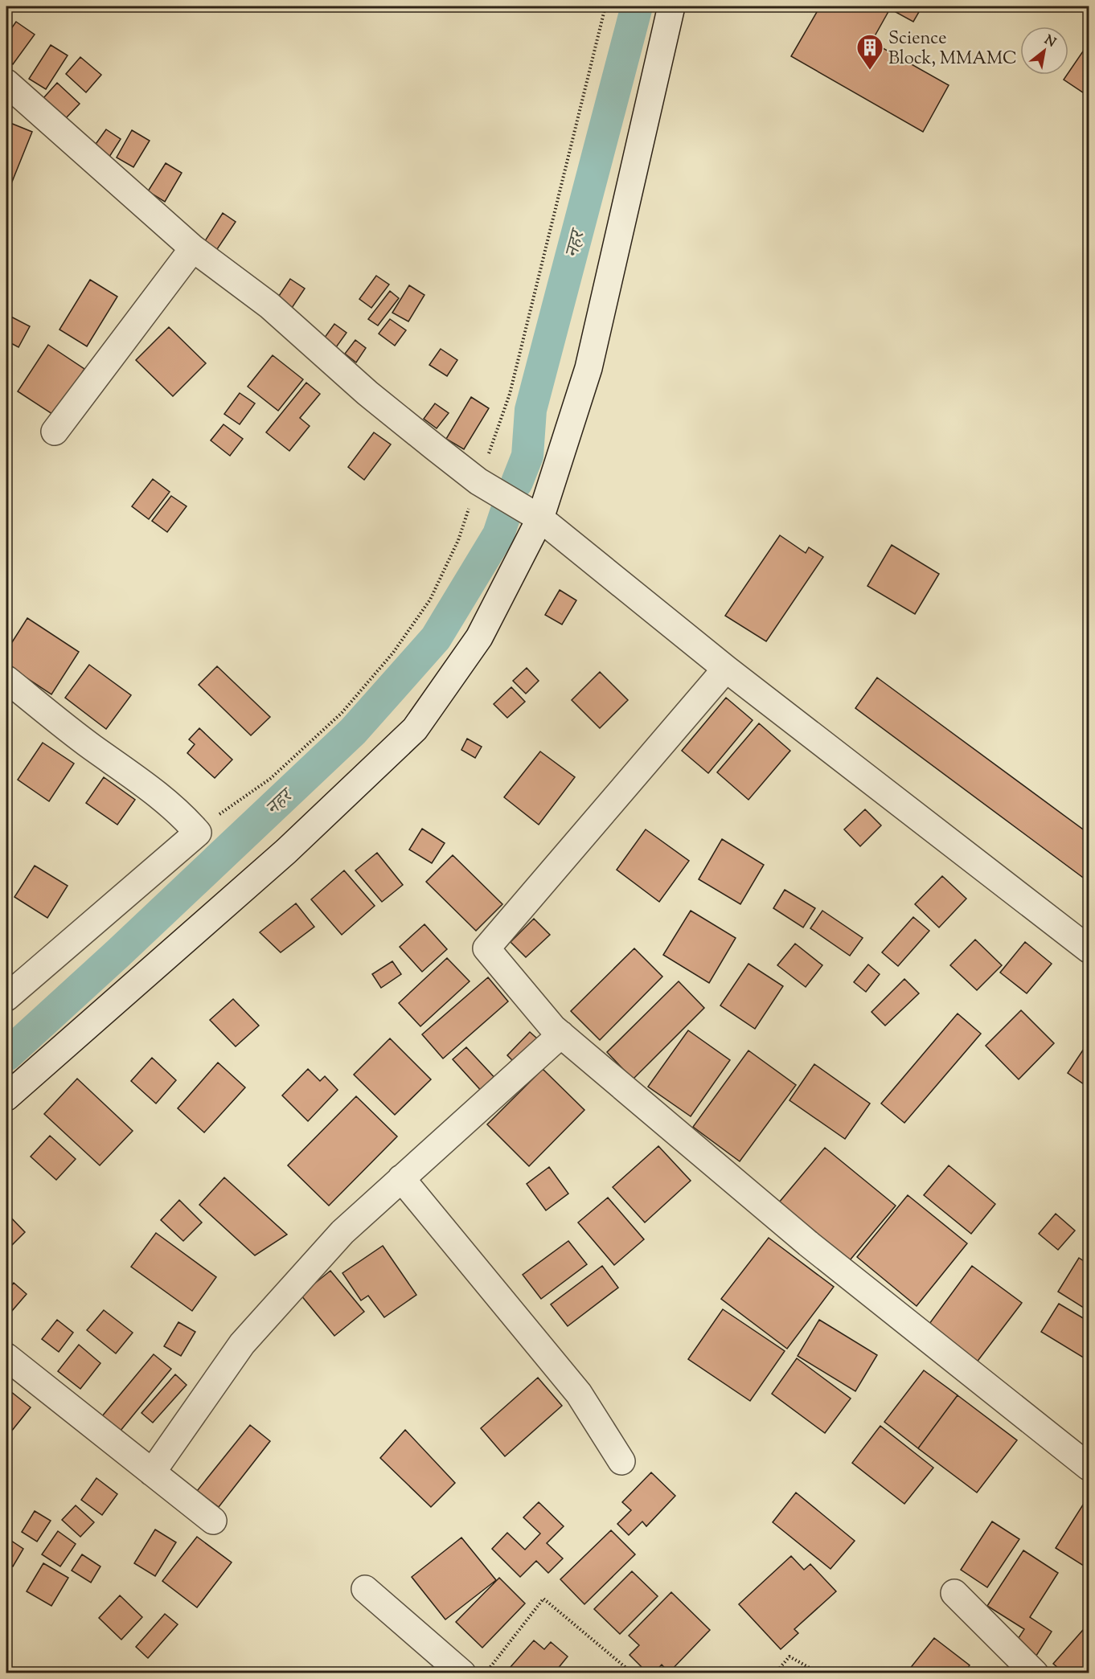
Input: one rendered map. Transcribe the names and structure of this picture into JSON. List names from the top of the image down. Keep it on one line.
{"water":["नहर"],"places":{"building":["Science Block, MMAMC"]},"north":"top right"}
